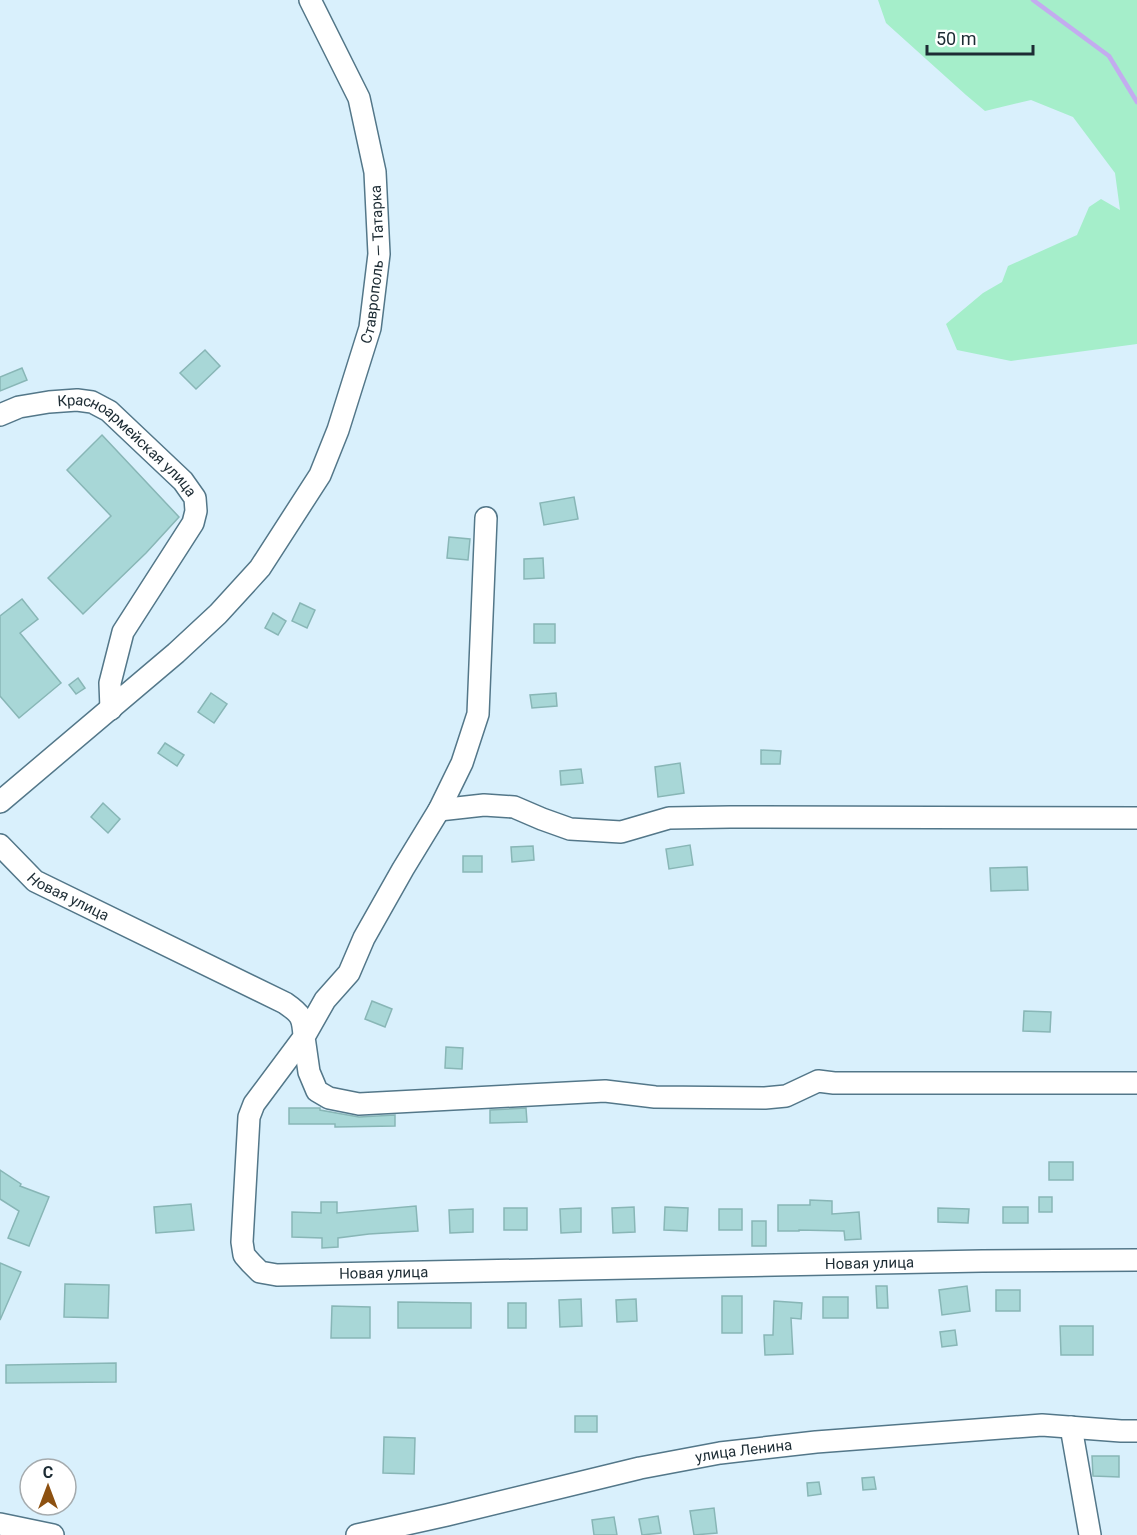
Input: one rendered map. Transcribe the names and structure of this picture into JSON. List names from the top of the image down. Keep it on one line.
{"streets":{"street":["Ставрополь — Татарка","Красноармейская улица","Новая улица","улица Ленина"]},"crossings":[["Ставрополь — Татарка","Красноармейская улица"]],"scale_bar":"50 m","north":"top"}
